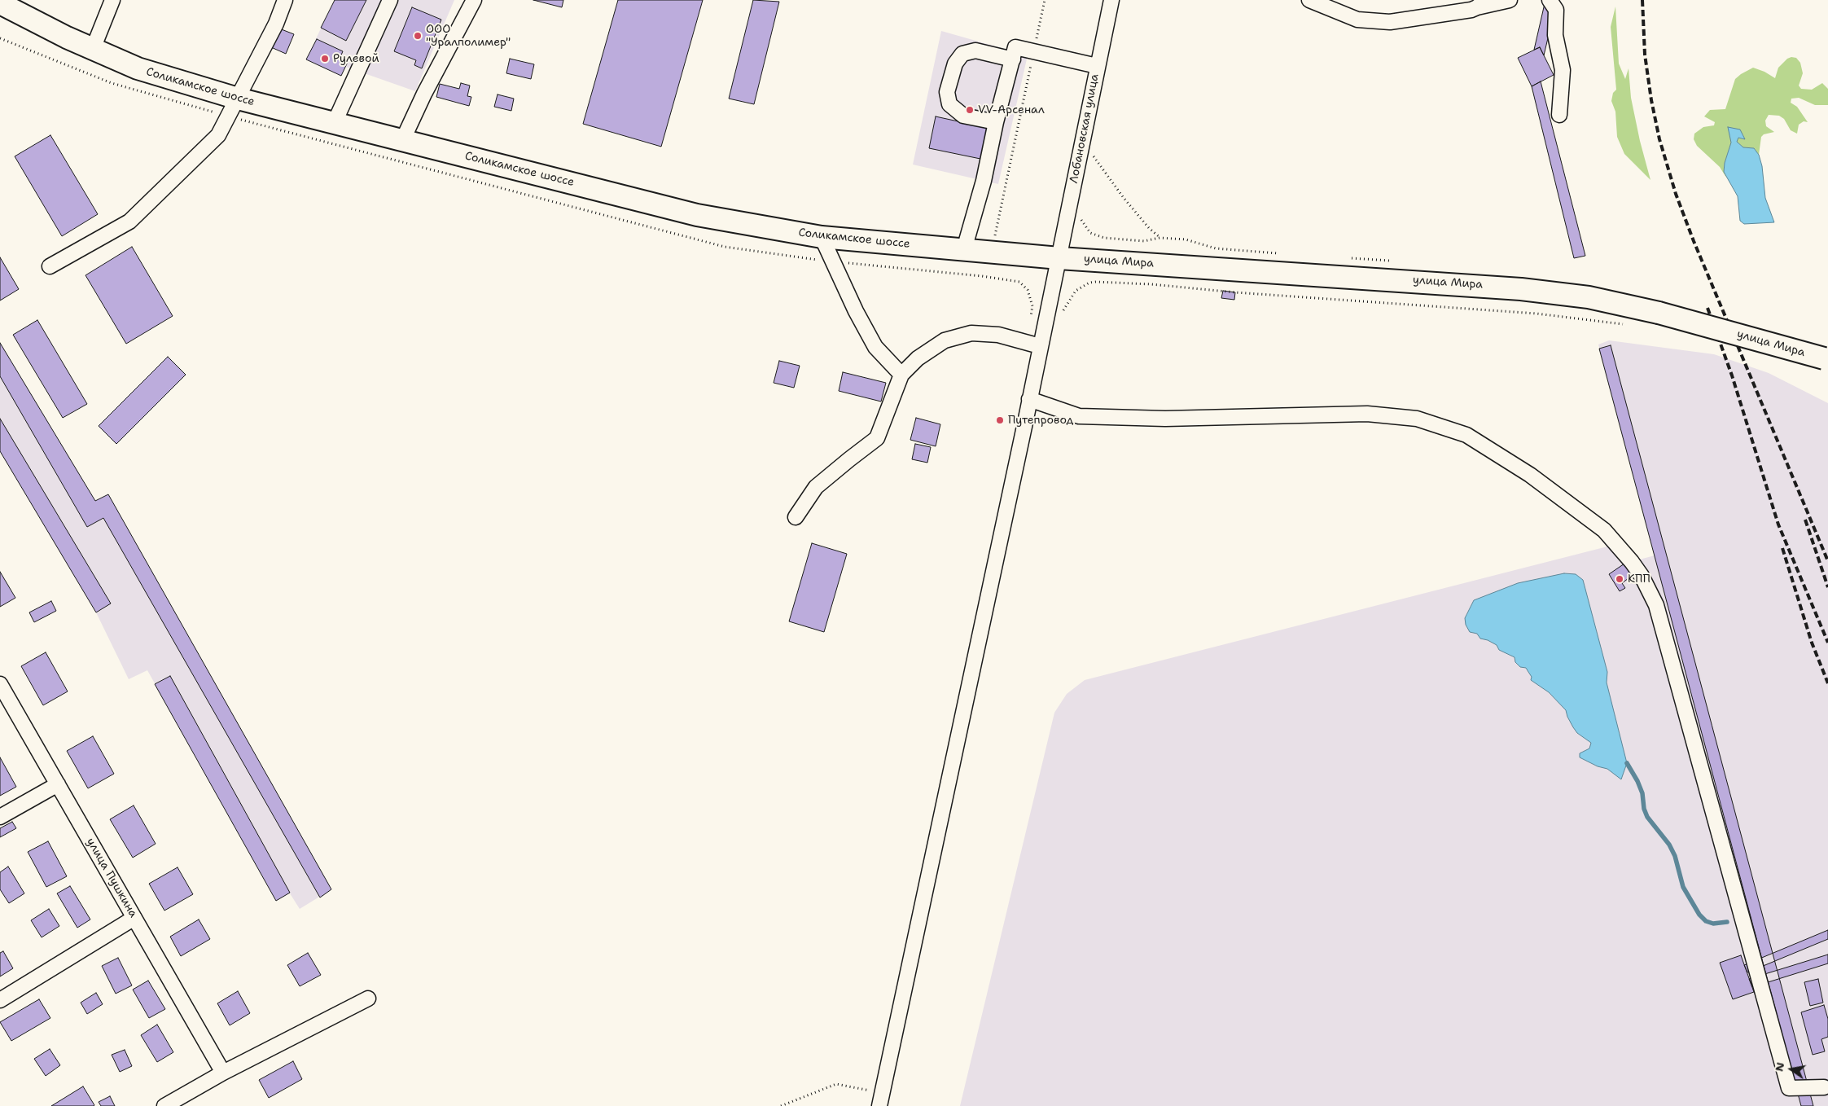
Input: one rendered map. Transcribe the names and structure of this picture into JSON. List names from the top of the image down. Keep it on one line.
{"streets":{"highway":["Соликамское шоссе","улица Мира"],"street":["Лобановская улица","улица Пушкина"]},"crossings":[["Соликамское шоссе","Лобановская улица"],["Соликамское шоссе","улица Мира"],["Лобановская улица","улица Мира"]],"places":["OOO \"Уралполимер\"","Рулевой","VV-Арсенал","Путепровод","КПП"],"north":"left"}
